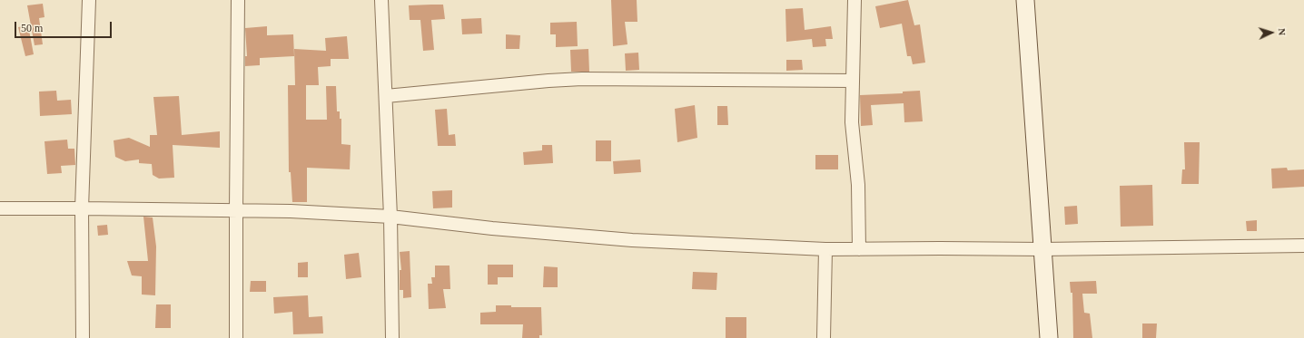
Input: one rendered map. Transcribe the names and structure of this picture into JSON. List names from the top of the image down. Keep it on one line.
{"scale_bar":"50 m","north":"right"}
